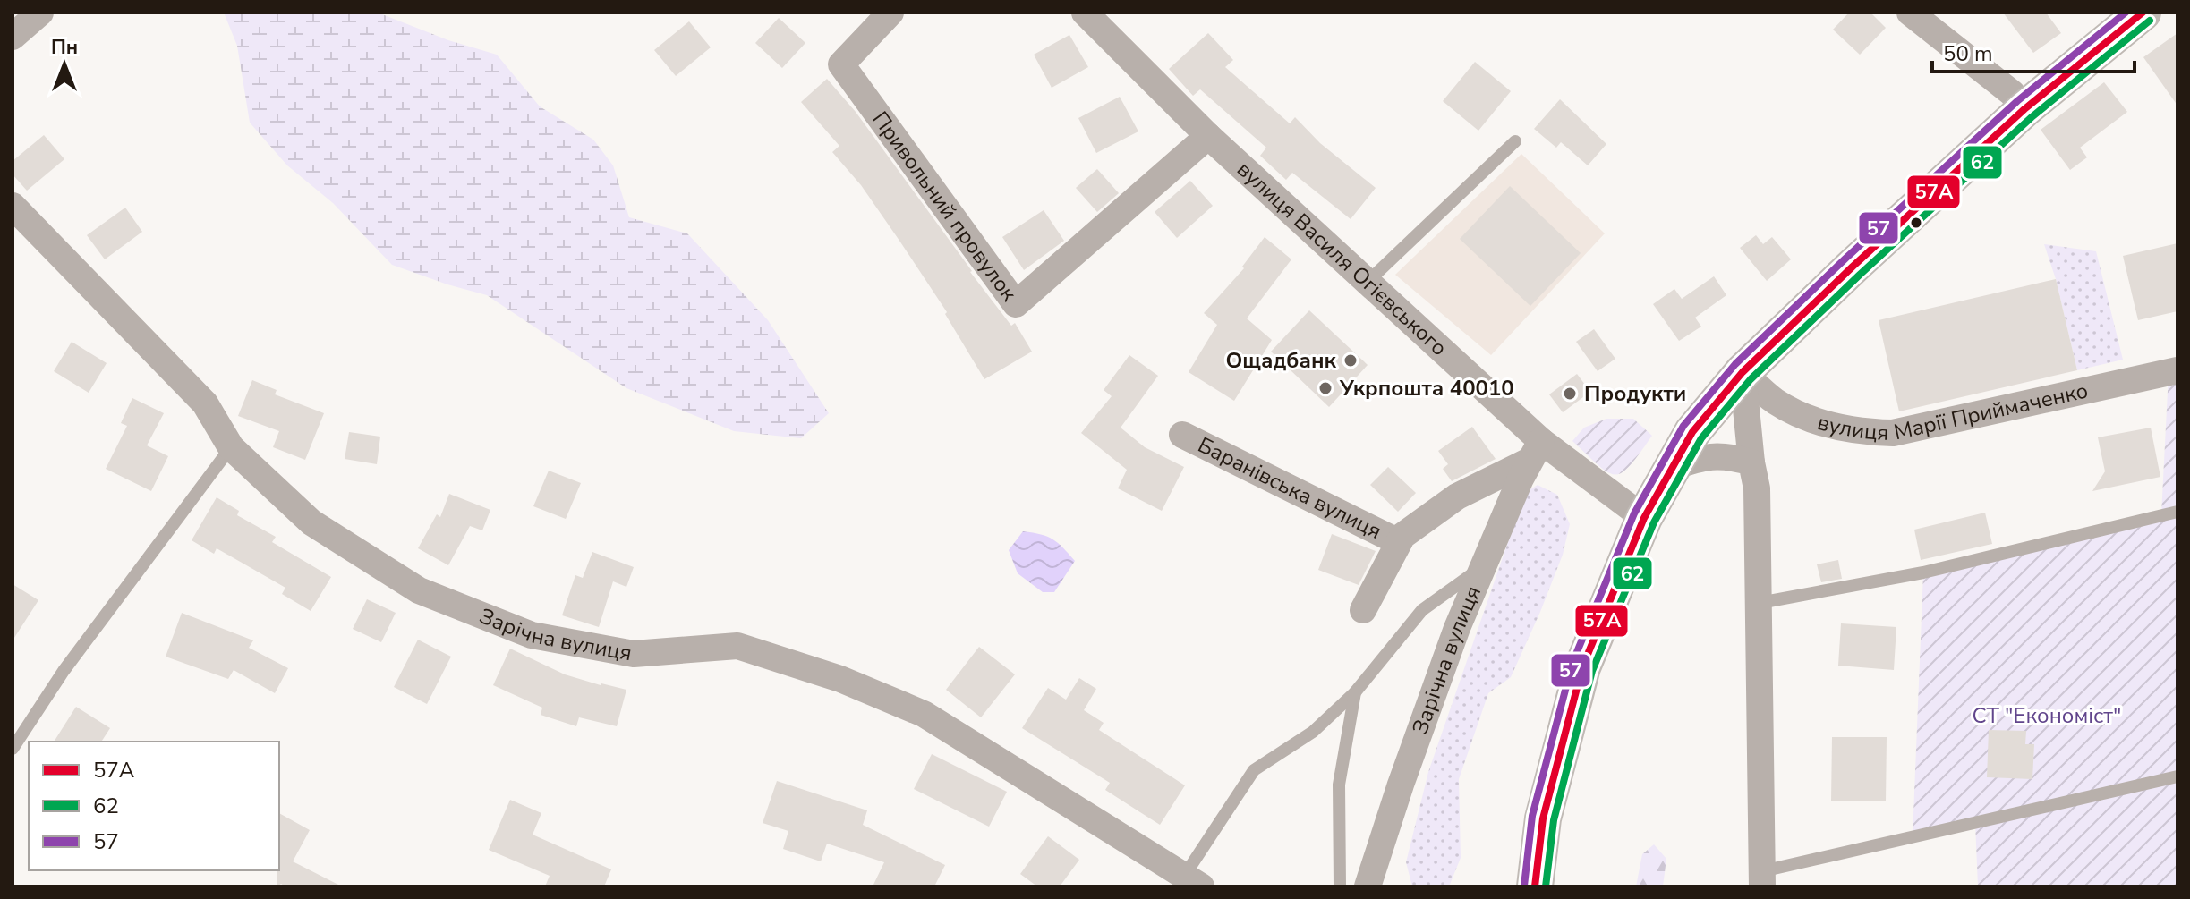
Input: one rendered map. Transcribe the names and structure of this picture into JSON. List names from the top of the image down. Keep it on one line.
{"streets":{"street":["Привольний провулок","вулиця Василя Огієвського","вулиця Марії Приймаченко","Баранівська вулиця","Зарічна вулиця"]},"crossings":[["Привольний провулок","вулиця Василя Огієвського"],["вулиця Василя Огієвського","Баранівська вулиця"],["вулиця Василя Огієвського","Зарічна вулиця"],["Баранівська вулиця","Зарічна вулиця"]],"parks":["СТ \"Економіст\""],"places":["Ощадбанк","Укрпошта 40010","Продукти"],"lines":["transit line 57А","transit line 57","transit line 62"],"legend":["57А","62","57"],"scale_bar":"50 m","north":"top"}
